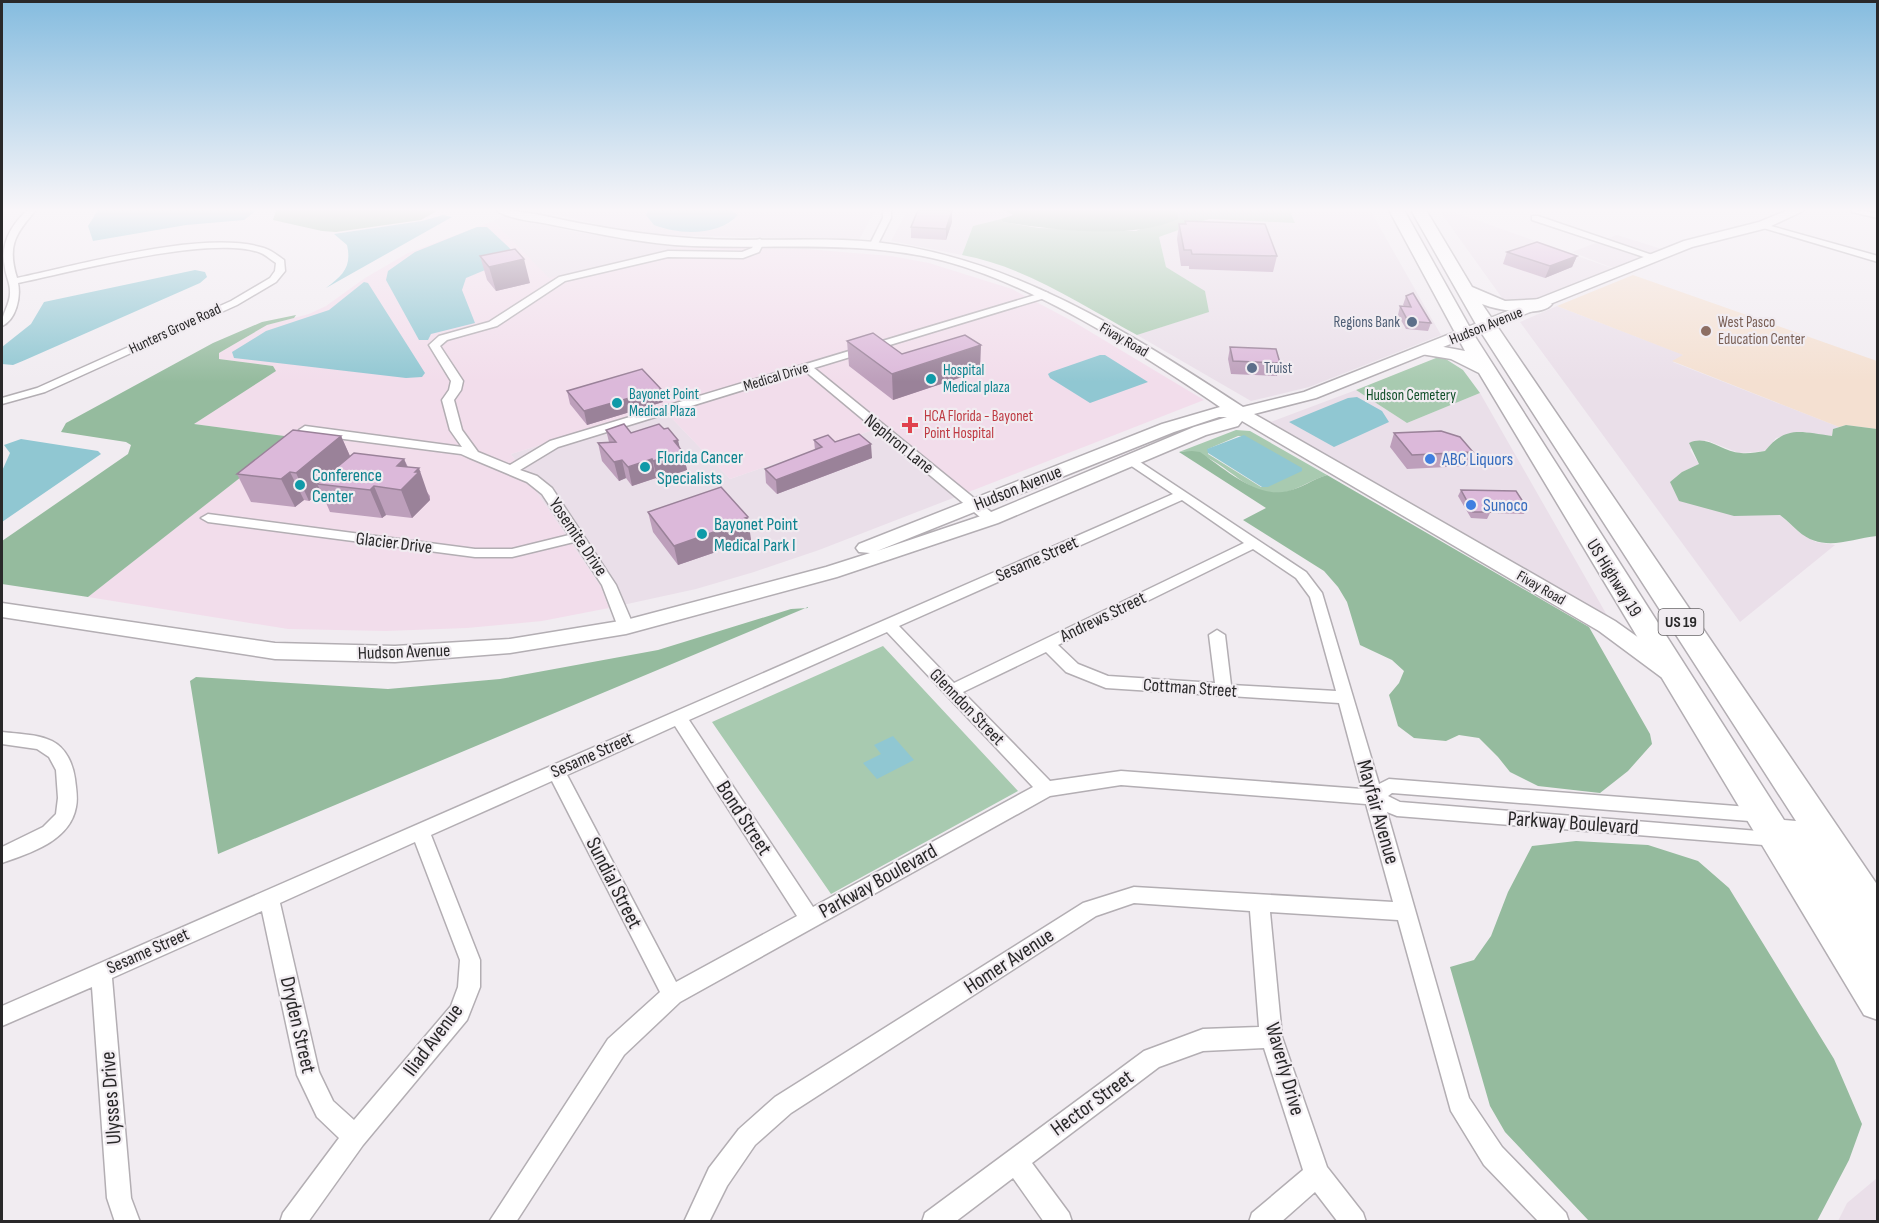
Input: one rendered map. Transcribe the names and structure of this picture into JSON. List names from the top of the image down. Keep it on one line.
{"streets":{"highway":["US Highway 19","US 19"],"street":["Hudson Avenue","Hunters Grove Road","Fivay Road","Medical Drive","Nephron Lane","Yosemite Drive","Glacier Drive","Sesame Street","Andrews Street","Cottman Street","Glenndon Street","Mayfair Avenue","Bond Street","Parkway Boulevard","Sundial Street","Homer Avenue","Dryden Street","Iliad Avenue","Waverly Drive","Ulysses Drive","Hector Street"]},"crossings":[["Hudson Avenue","Fivay Road"],["Hudson Avenue","Nephron Lane"],["Hudson Avenue","Yosemite Drive"],["Hudson Avenue","US Highway 19"],["Hudson Avenue","Mayfair Avenue"],["Fivay Road","Medical Drive"],["Fivay Road","US Highway 19"],["Medical Drive","Nephron Lane"],["Medical Drive","Yosemite Drive"],["Yosemite Drive","Glacier Drive"],["Sesame Street","Glenndon Street"],["Sesame Street","Mayfair Avenue"],["Sesame Street","Bond Street"],["Sesame Street","Sundial Street"],["Sesame Street","Dryden Street"],["Sesame Street","Iliad Avenue"],["Sesame Street","Ulysses Drive"],["US Highway 19","Parkway Boulevard"],["Andrews Street","Cottman Street"],["Andrews Street","Glenndon Street"],["Andrews Street","Mayfair Avenue"],["Cottman Street","Mayfair Avenue"],["Glenndon Street","Parkway Boulevard"],["Mayfair Avenue","Parkway Boulevard"],["Mayfair Avenue","Homer Avenue"],["Bond Street","Parkway Boulevard"],["Parkway Boulevard","Sundial Street"],["Homer Avenue","Waverly Drive"],["Dryden Street","Iliad Avenue"],["Waverly Drive","Hector Street"]],"parks":["Hudson Cemetery"],"places":{"other":["Regions Bank","West Pasco Education Center","Truist","Hospital Medical plaza","Bayonet Point Medical Plaza","ABC Liquors","Florida Cancer Specialists","Conference Center","Sunoco","Bayonet Point Medical Park I"],"health":["HCA Florida - Bayonet Point Hospital"]}}
